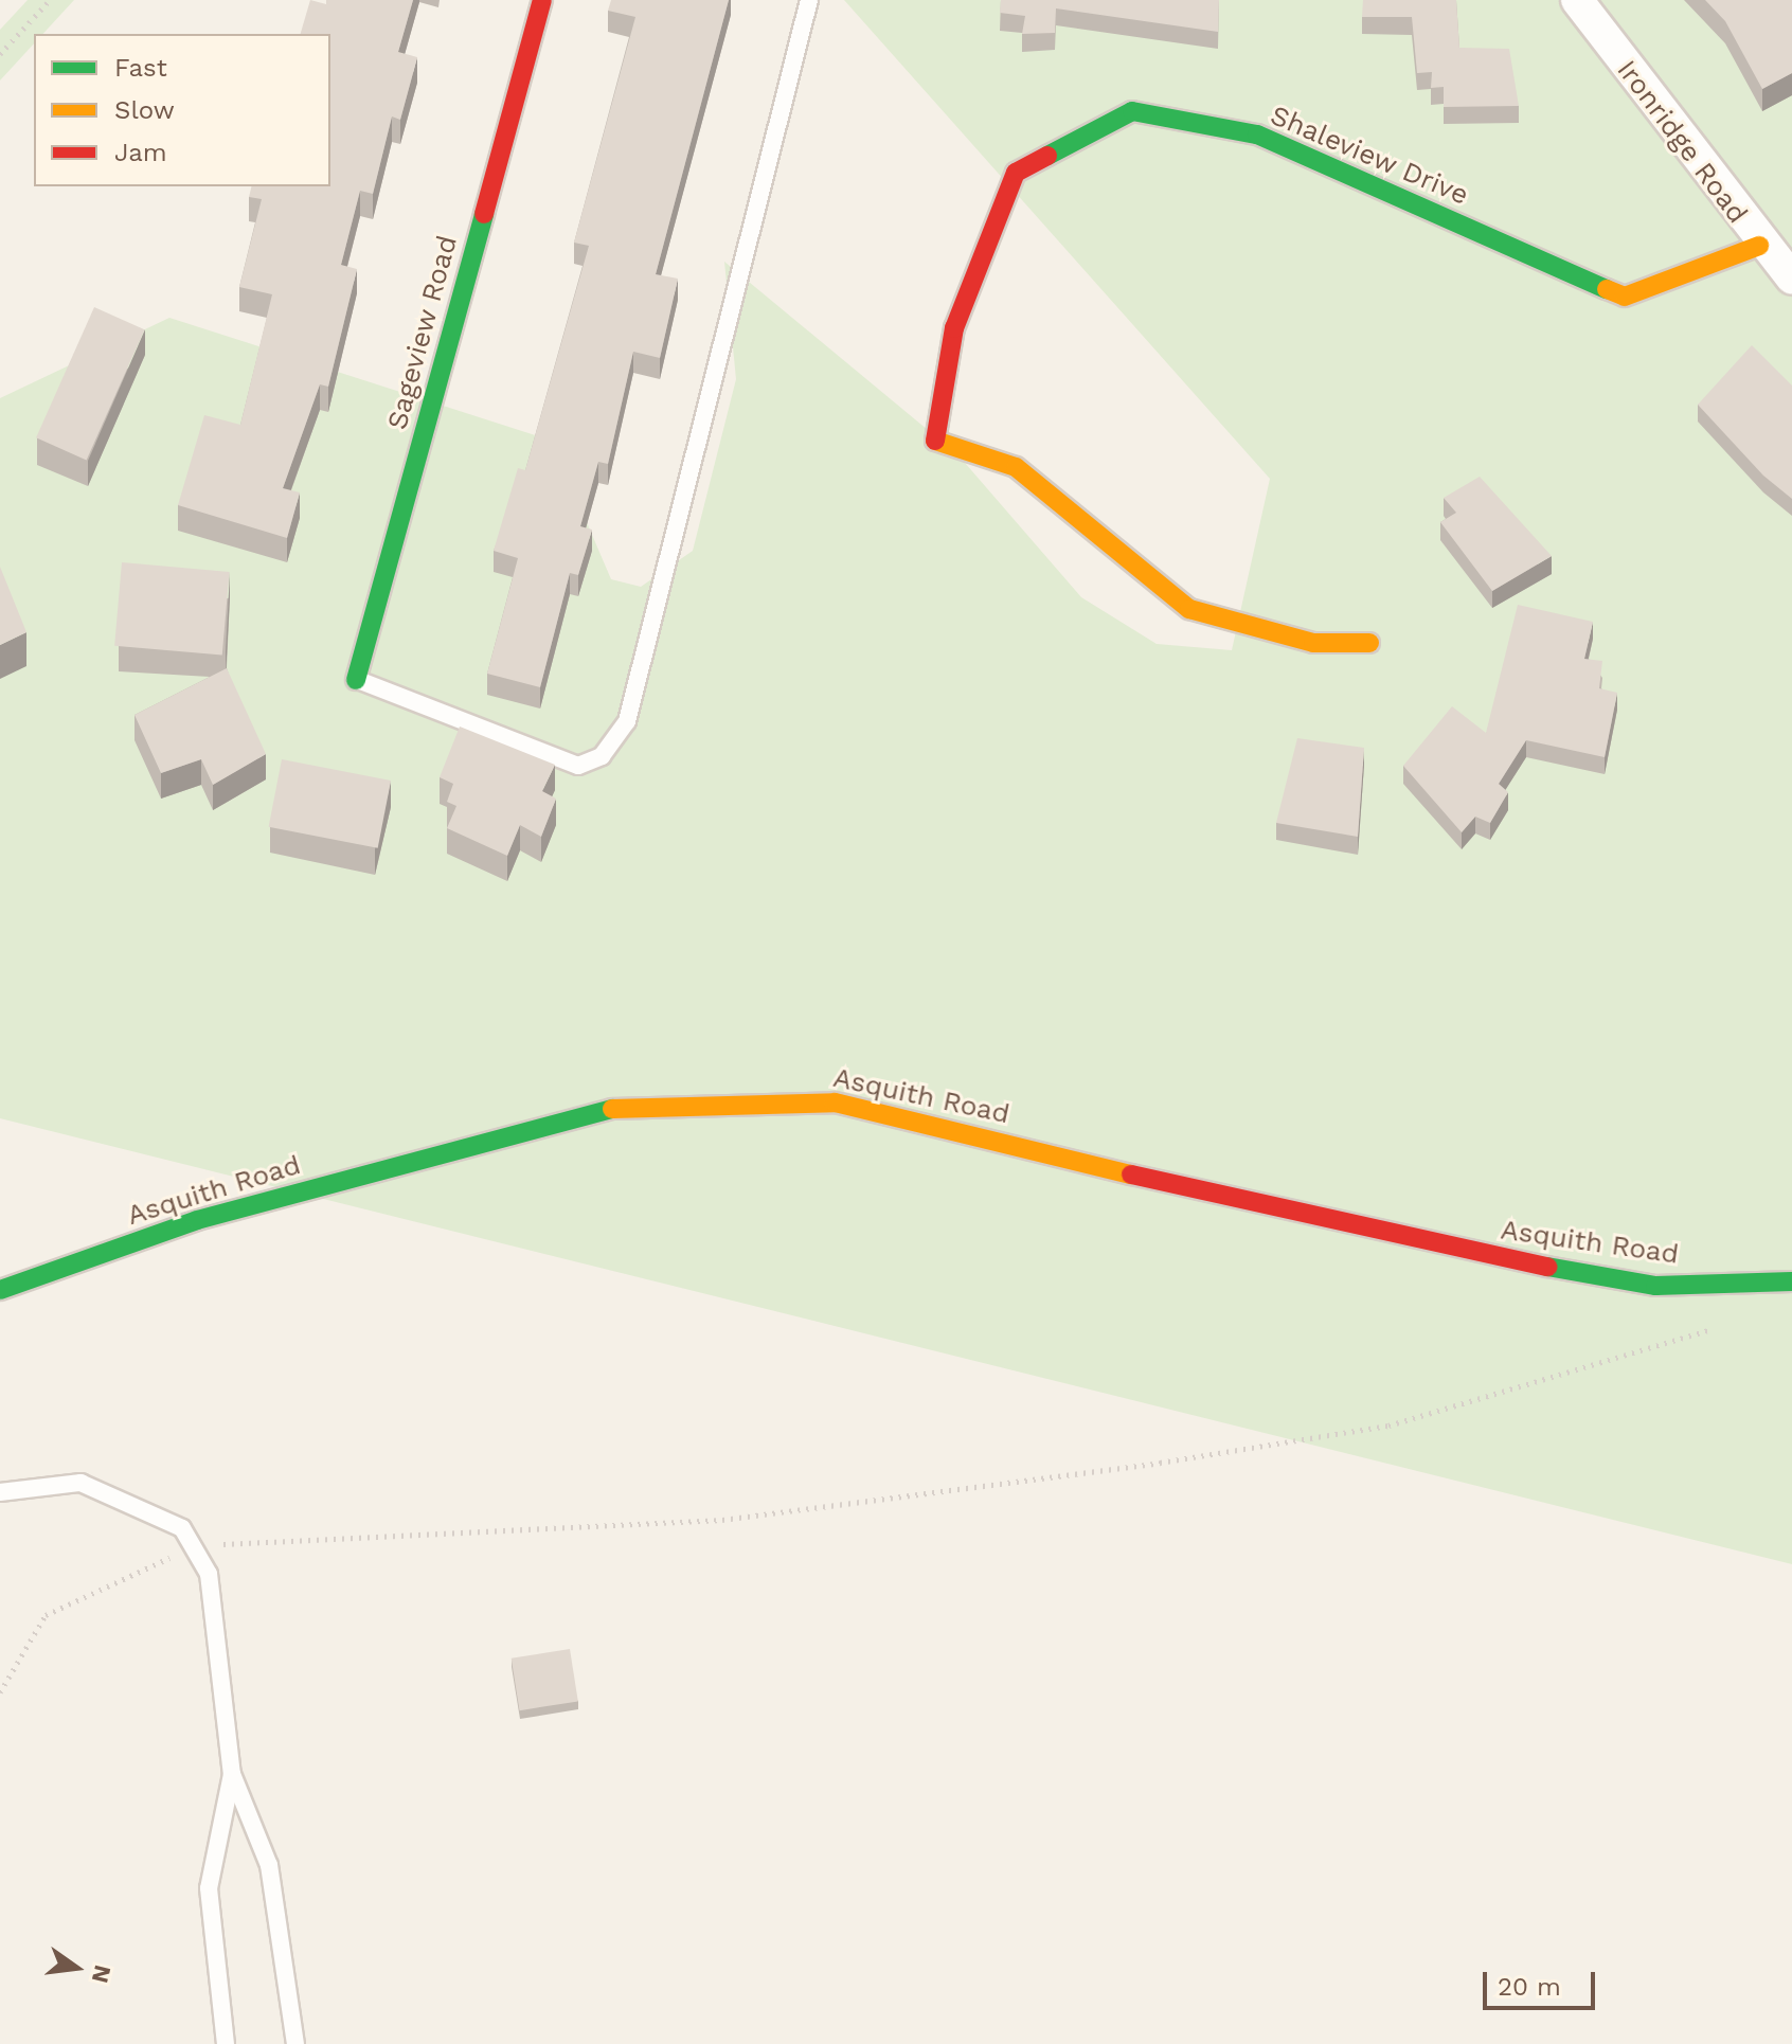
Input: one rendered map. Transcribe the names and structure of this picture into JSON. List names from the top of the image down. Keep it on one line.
{"streets":{"street":["Ironridge Road","Shaleview Drive","Sageview Road","Asquith Road"]},"crossings":[["Ironridge Road","Shaleview Drive"]],"legend":["Fast","Slow","Jam"],"scale_bar":"20 m","north":"right"}
